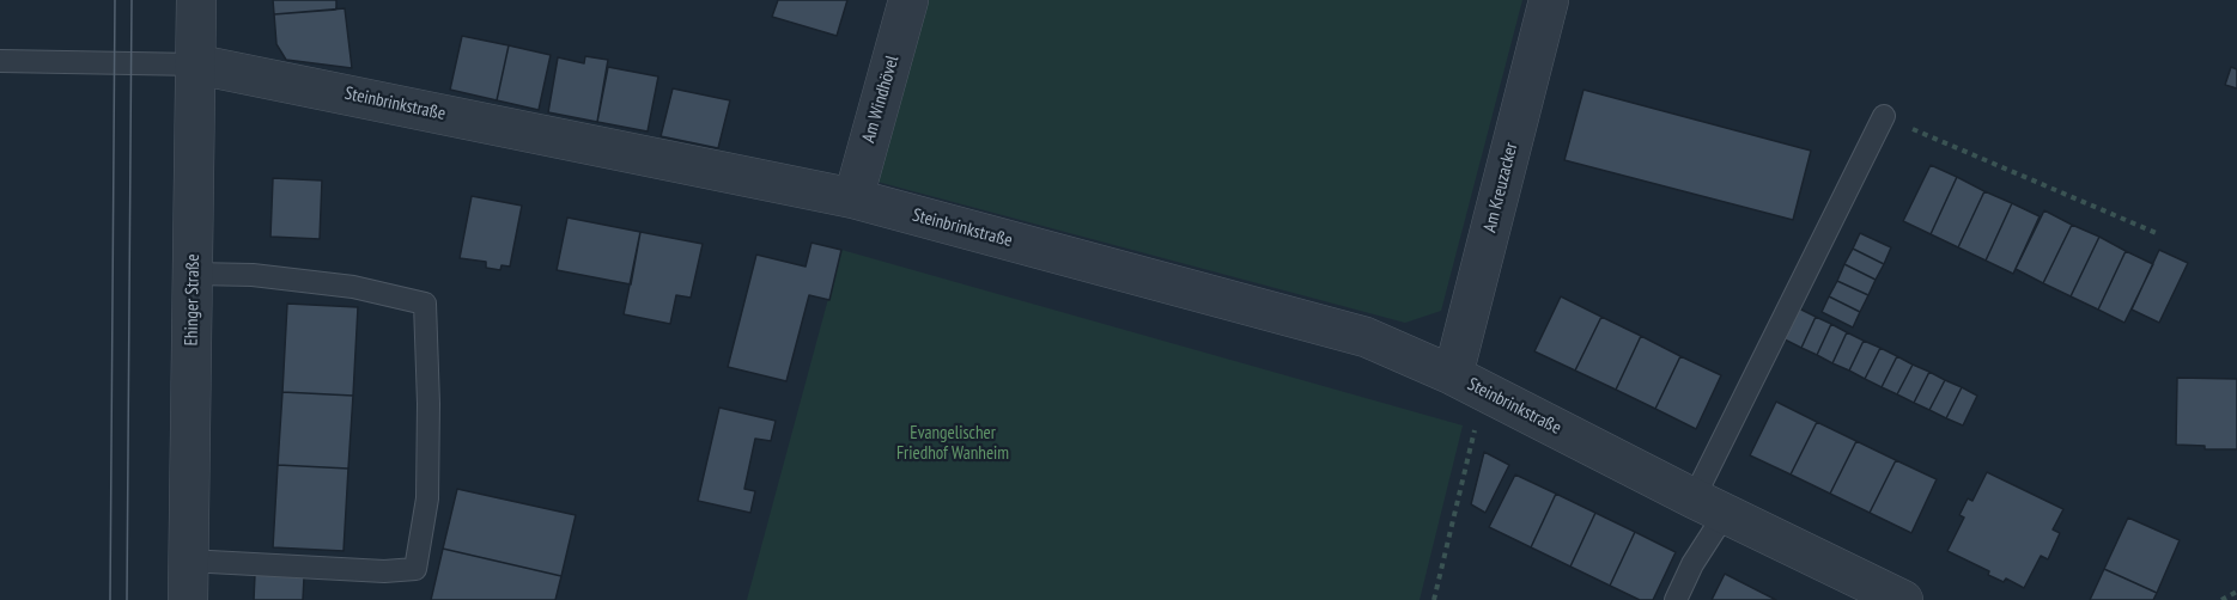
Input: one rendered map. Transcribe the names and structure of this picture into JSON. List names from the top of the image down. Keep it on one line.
{"streets":{"street":["Am Windhövel","Steinbrinkstraße","Am Kreuzacker","Ehinger Straße"]},"crossings":[["Am Windhövel","Steinbrinkstraße"],["Steinbrinkstraße","Am Kreuzacker"],["Steinbrinkstraße","Ehinger Straße"]],"parks":["Evangelischer Friedhof Wanheim"]}
